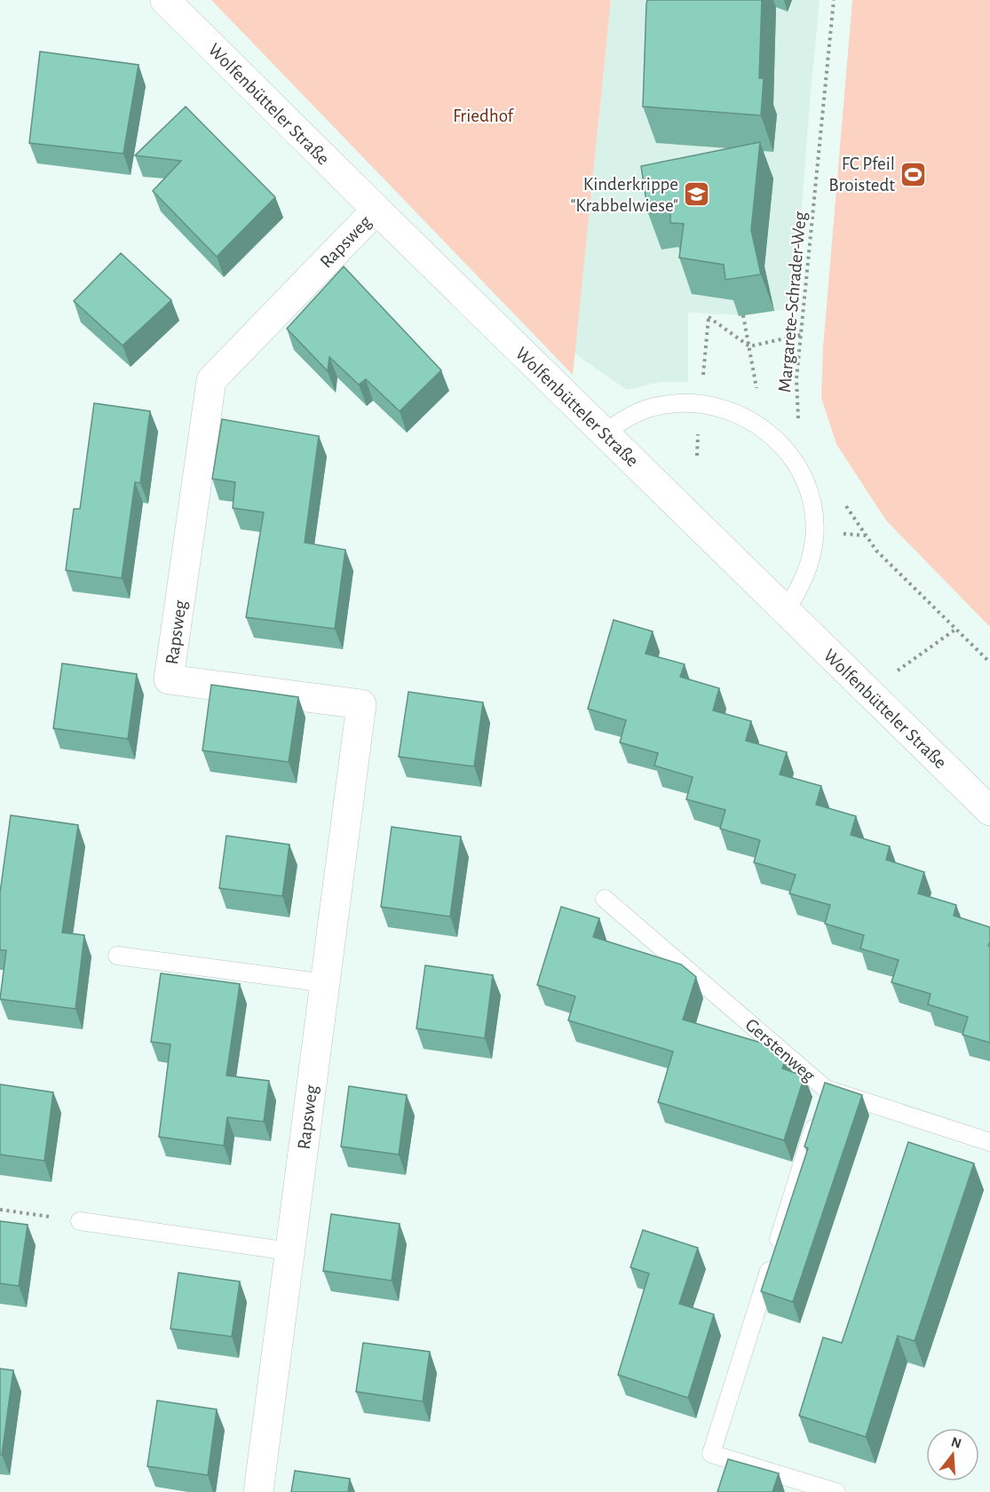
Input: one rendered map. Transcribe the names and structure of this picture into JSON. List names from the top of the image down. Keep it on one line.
{"streets":{"street":["Wolfenbütteler Straße","Rapsweg"],"lane":["Gerstenweg"],"path":["Margarete-Schrader-Weg"]},"crossings":[["Wolfenbütteler Straße","Rapsweg"]],"parks":["Friedhof"],"places":{"sports":["FC Pfeil Broistedt"],"school or university":["Kinderkrippe \"Krabbelwiese\""]},"north":"top"}
